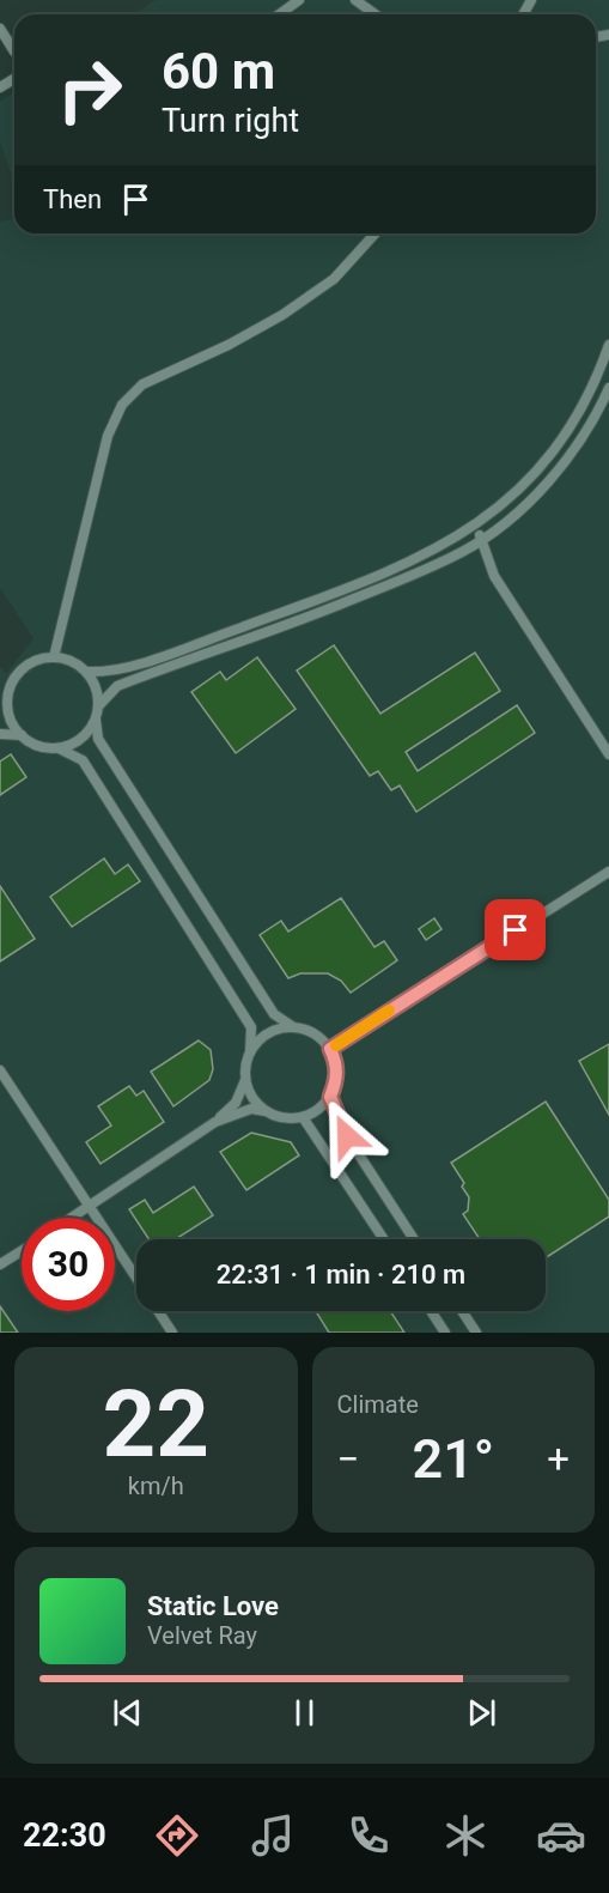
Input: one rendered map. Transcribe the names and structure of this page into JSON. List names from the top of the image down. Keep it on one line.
{"page":{"turn":["60 m","Turn right"],"then":"Then","limit":"30","trip":"22:31 · 1 min · 210 m","tile":[["22","km/h"],"Climate"],"heat":["−","21°","+"],"song":["Static Love","Velvet Ray"],"tabs":"22:30"}}
